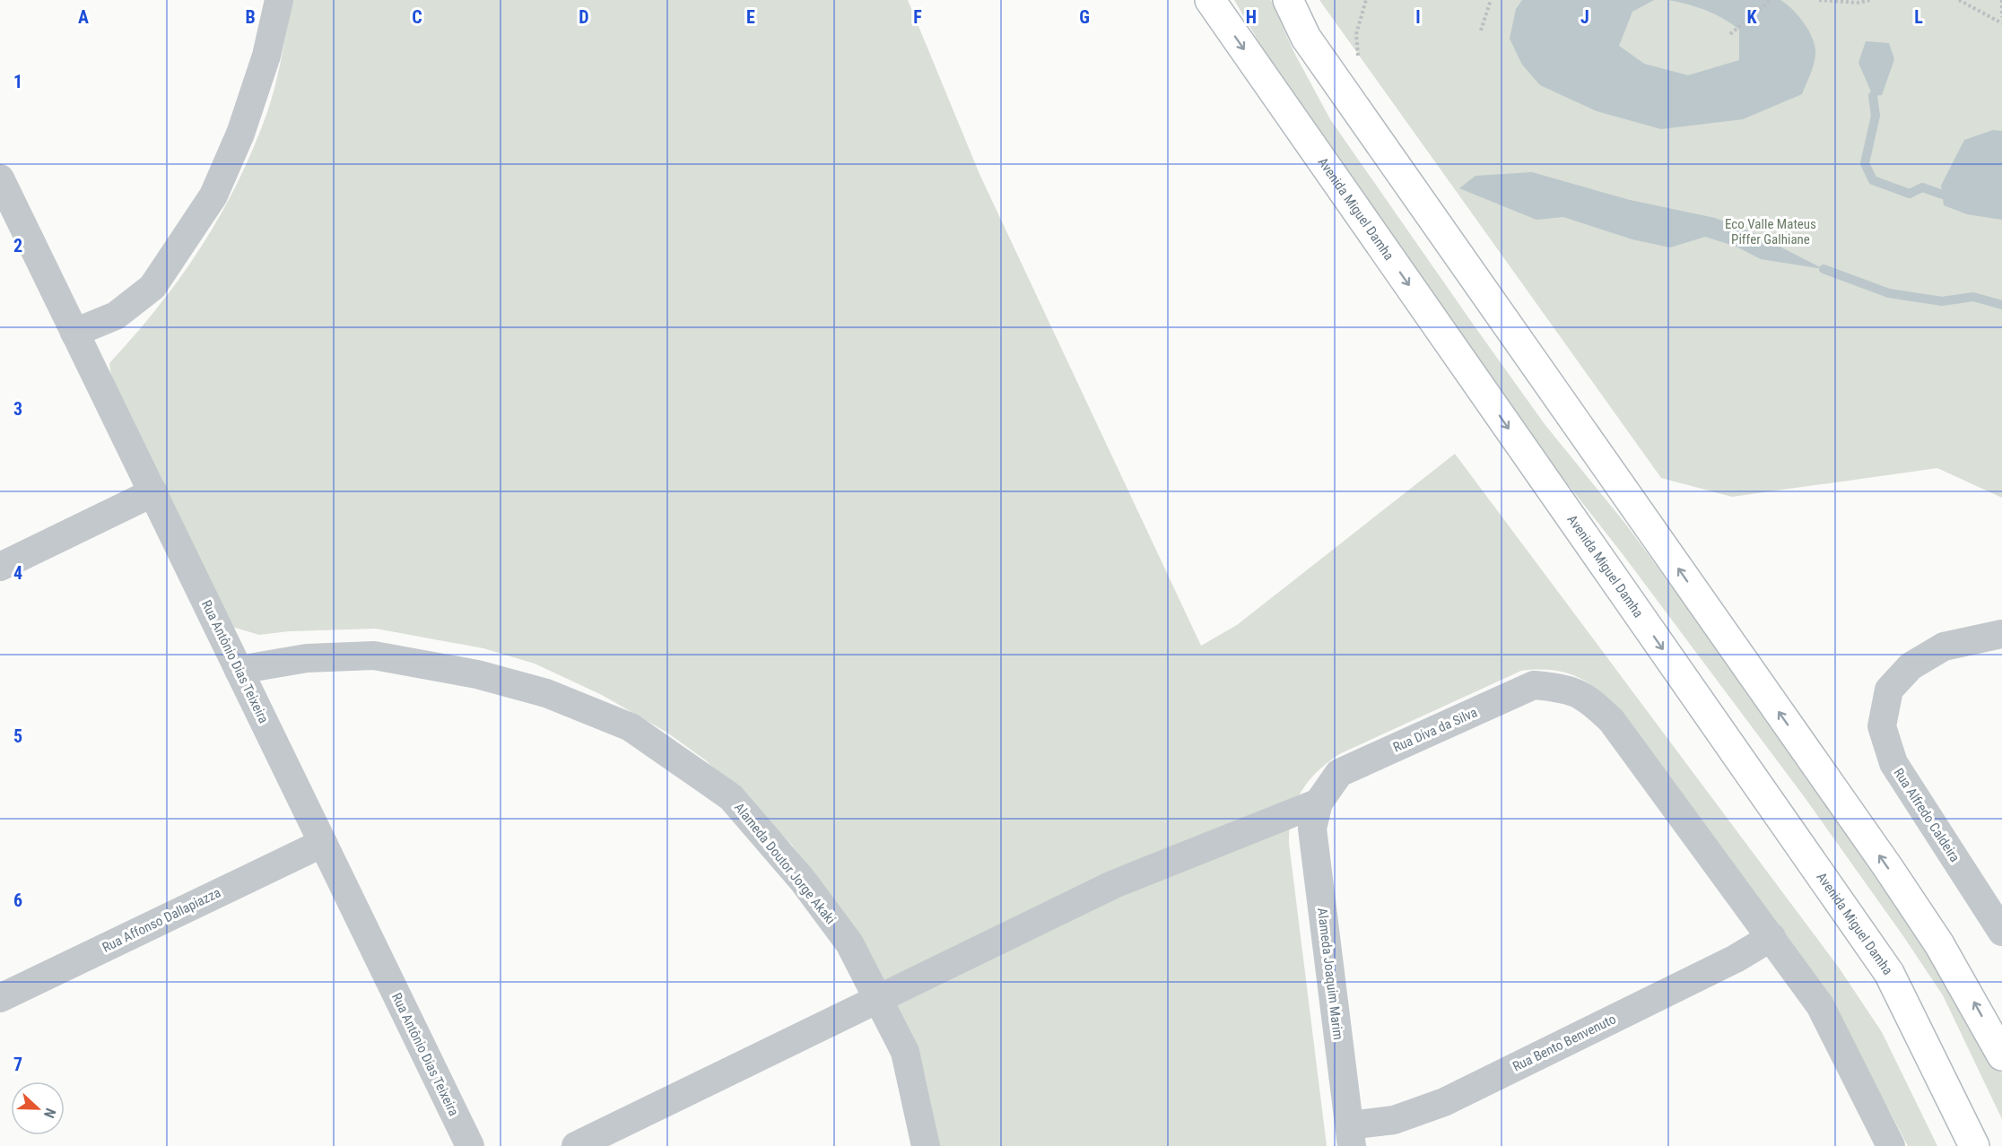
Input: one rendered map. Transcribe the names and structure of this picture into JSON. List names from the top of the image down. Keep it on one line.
{"streets":{"street":["Avenida Miguel Damha","Rua Antônio Dias Teixeira","Rua Diva da Silva","Rua Alfredo Caldeira","Alameda Doutor Jorge Akaki","Rua Affonso Dallapiazza","Alameda Joaquim Marim","Rua Bento Benvenuto"]},"crossings":[["Rua Antônio Dias Teixeira","Alameda Doutor Jorge Akaki"],["Rua Antônio Dias Teixeira","Rua Affonso Dallapiazza"],["Rua Diva da Silva","Alameda Joaquim Marim"],["Rua Diva da Silva","Rua Bento Benvenuto"],["Alameda Joaquim Marim","Rua Bento Benvenuto"]],"parks":["Eco Valle Mateus Piffer Galhiane"],"north":"right","grid":{"columns":["A","B","C","D","E","F","G","H","I","J","K","L"],"rows":["1","2","3","4","5","6","7"]}}
